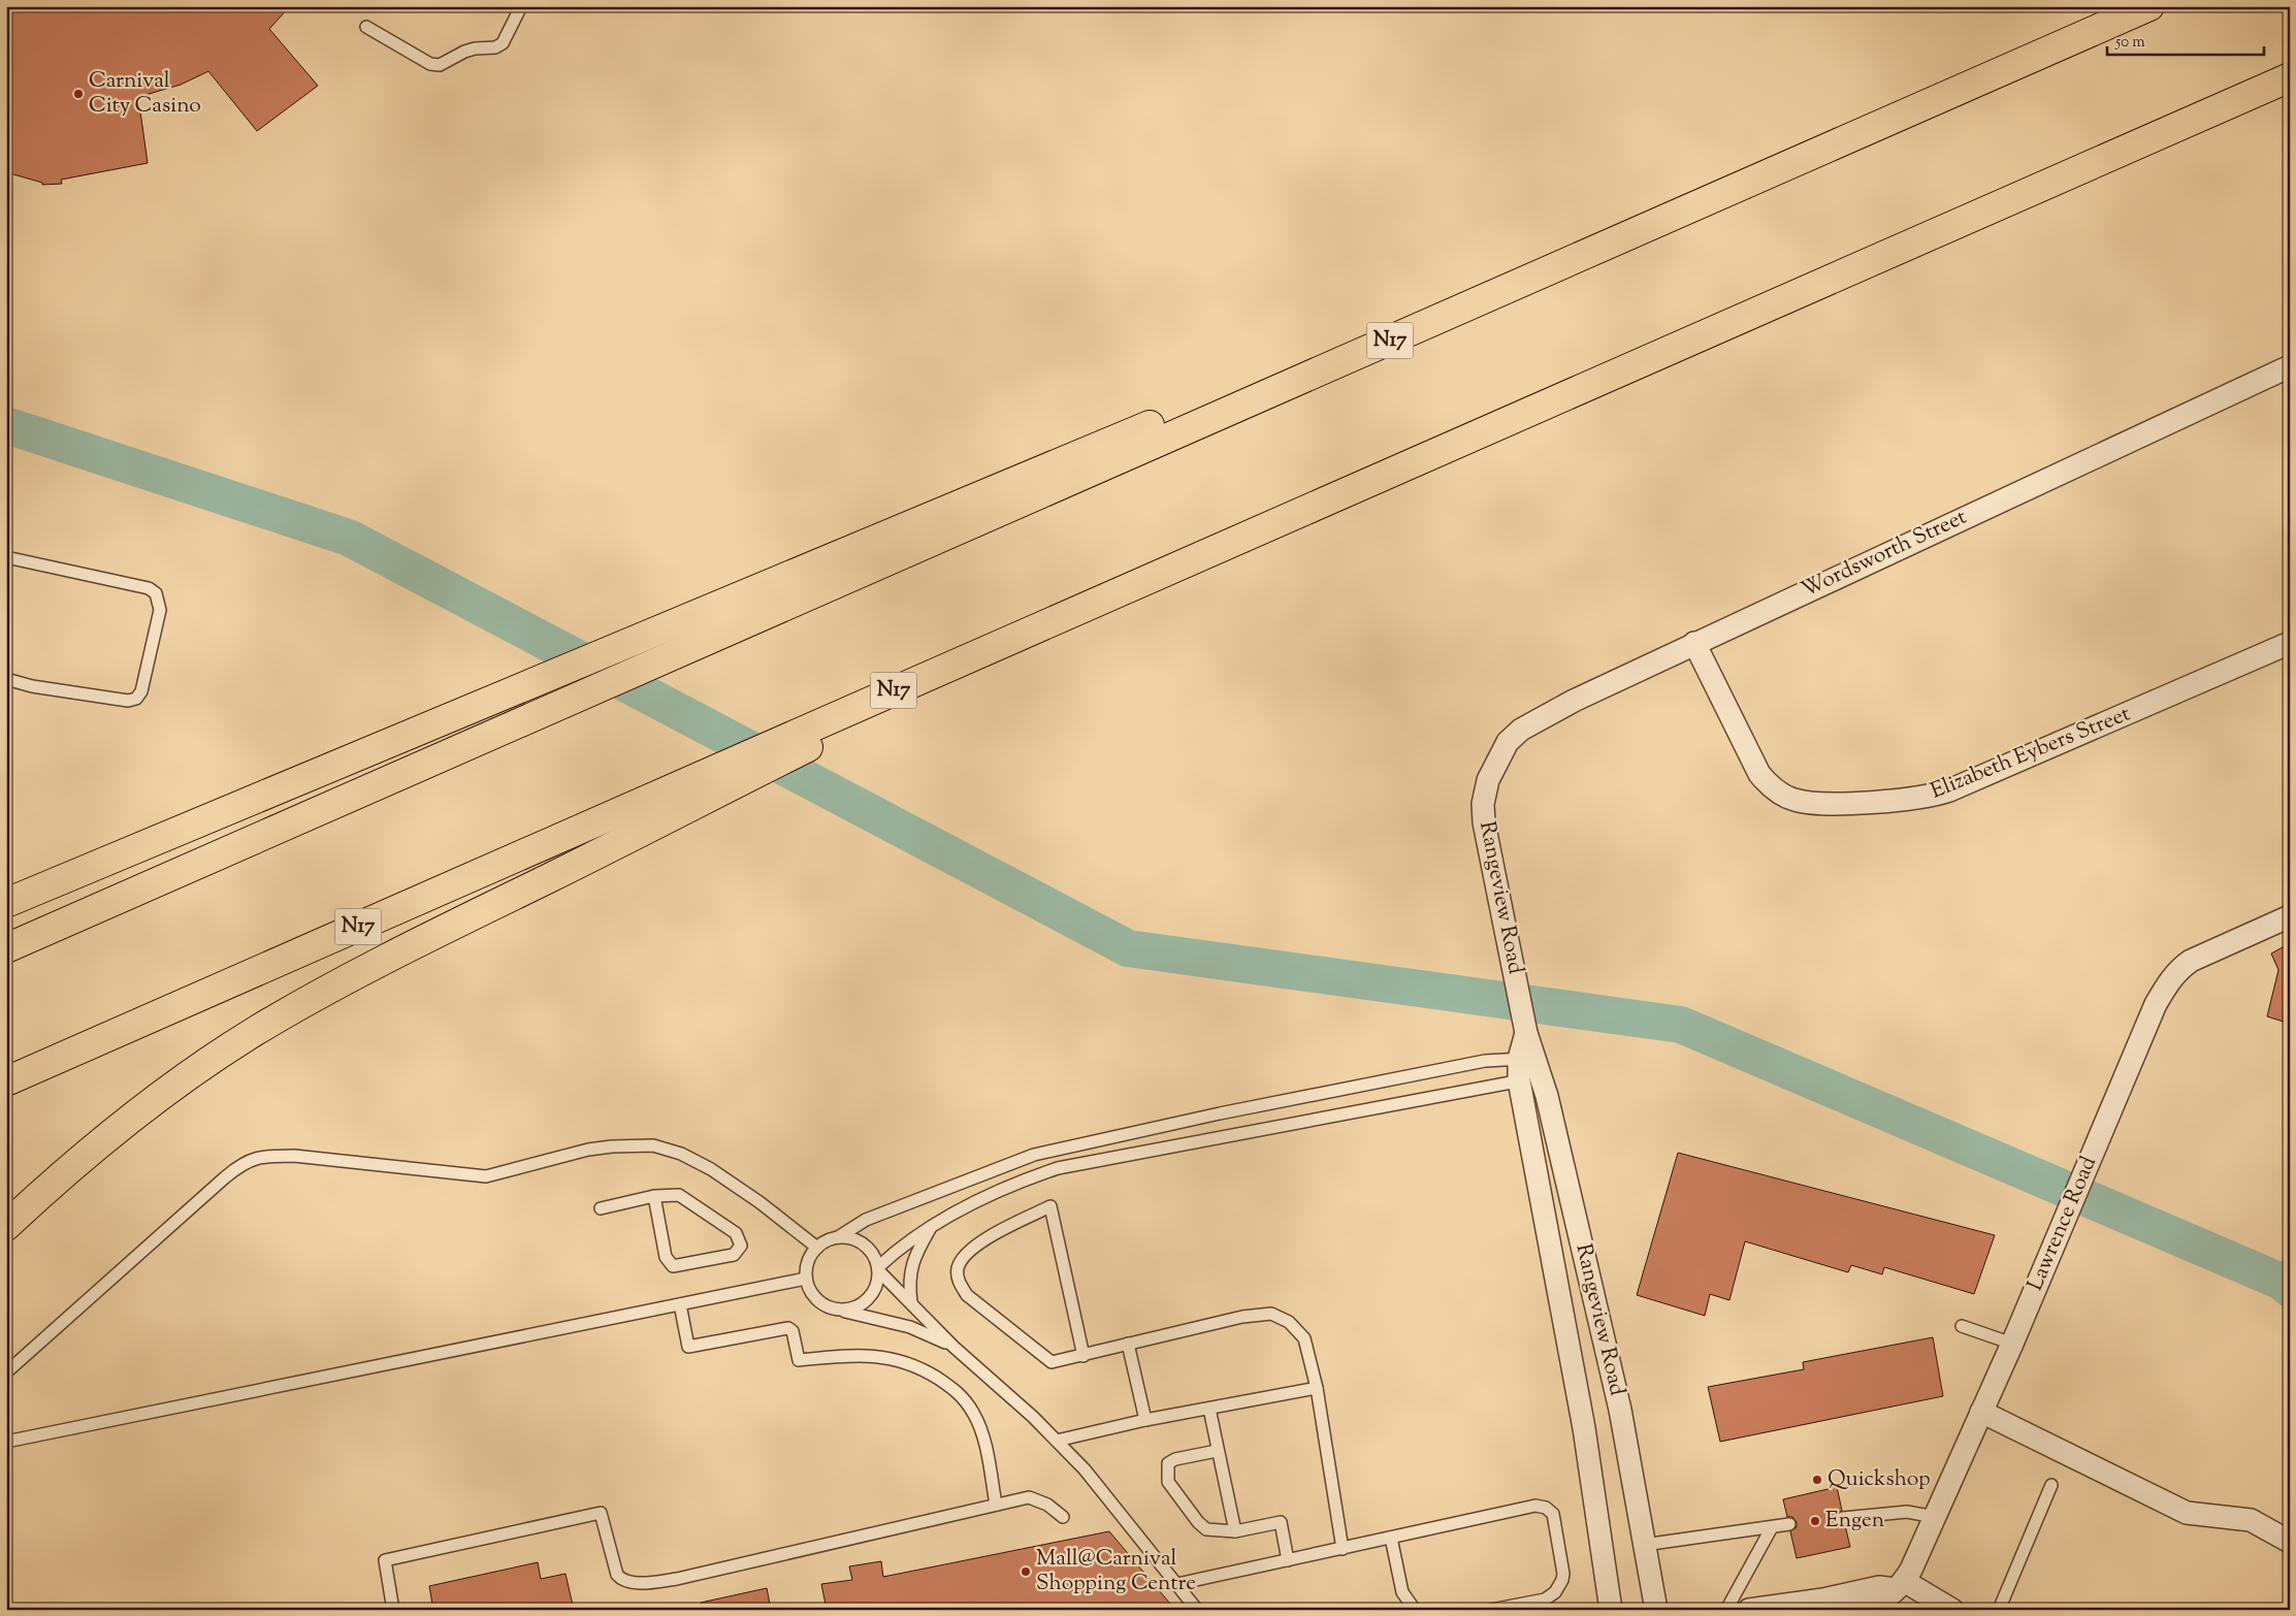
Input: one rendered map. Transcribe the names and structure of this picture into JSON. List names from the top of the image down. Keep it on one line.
{"streets":{"highway":["N17"],"street":["Wordsworth Street","Elizabeth Eybers Street","Rangeview Road","Lawrence Road"]},"crossings":[["Wordsworth Street","Elizabeth Eybers Street"],["Wordsworth Street","Rangeview Road"]],"places":["Carnival City Casino","Quickshop","Engen","Mall@Carnival Shopping Centre"],"scale_bar":"50 m"}
